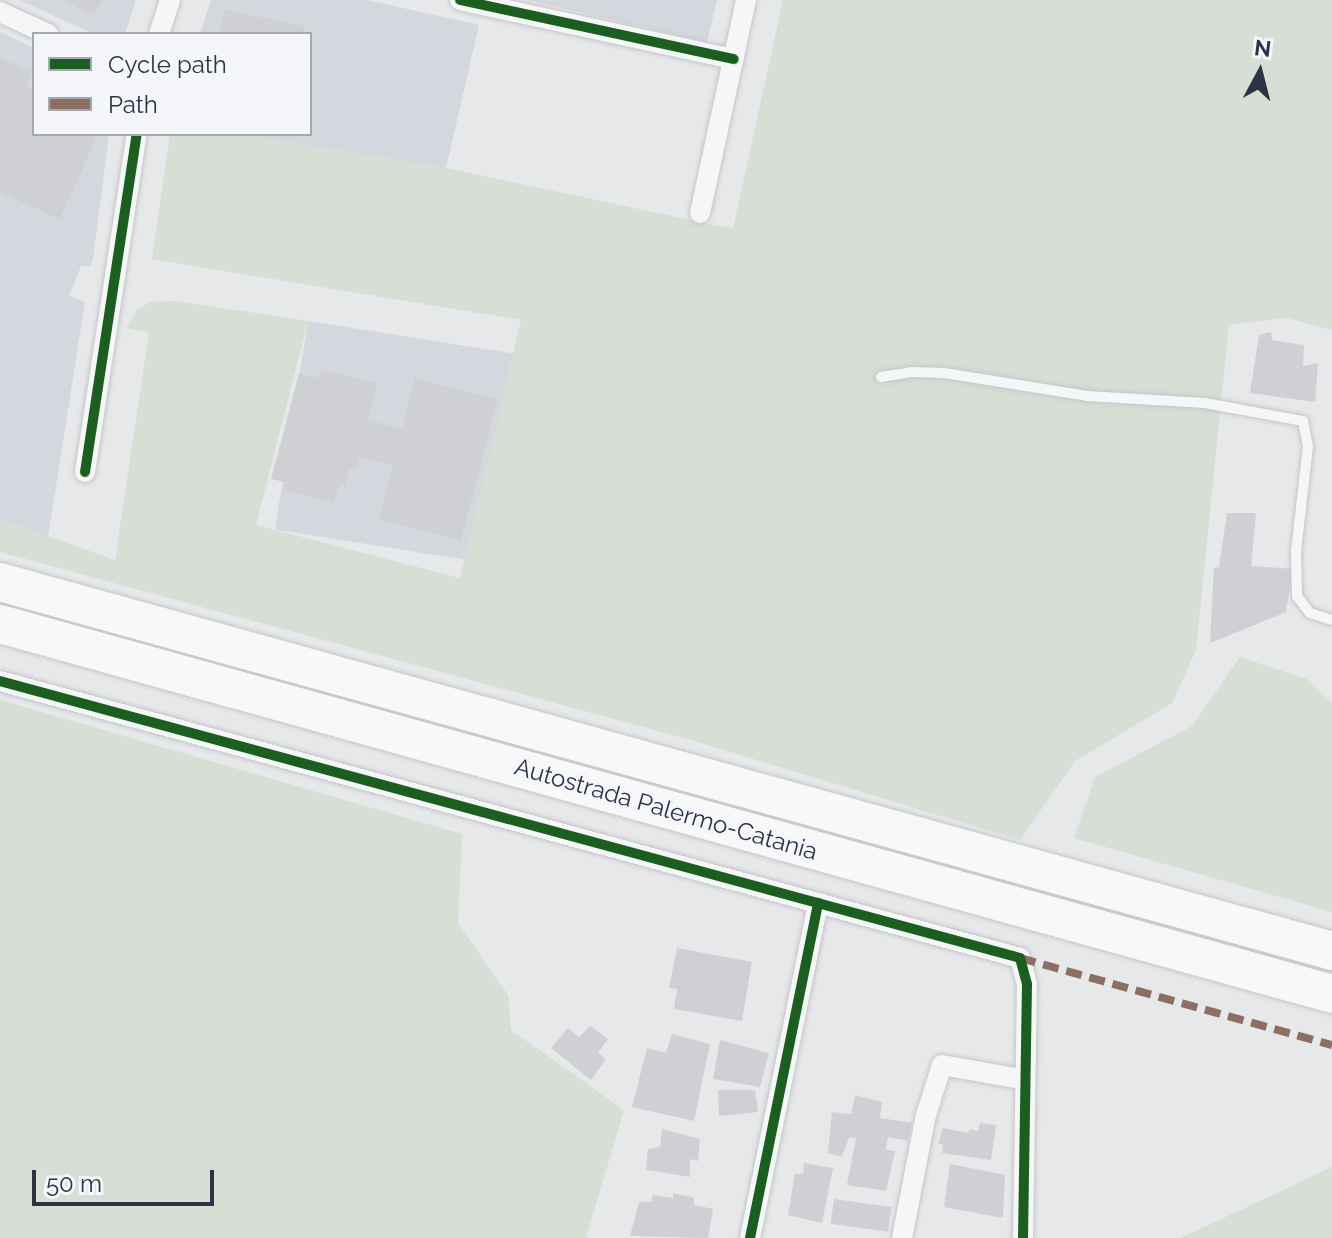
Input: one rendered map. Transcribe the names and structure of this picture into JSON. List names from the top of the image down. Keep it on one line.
{"streets":{"highway":["Autostrada Palermo-Catania"]},"legend":["Cycle path","Path"],"scale_bar":"50 m","north":"top"}
